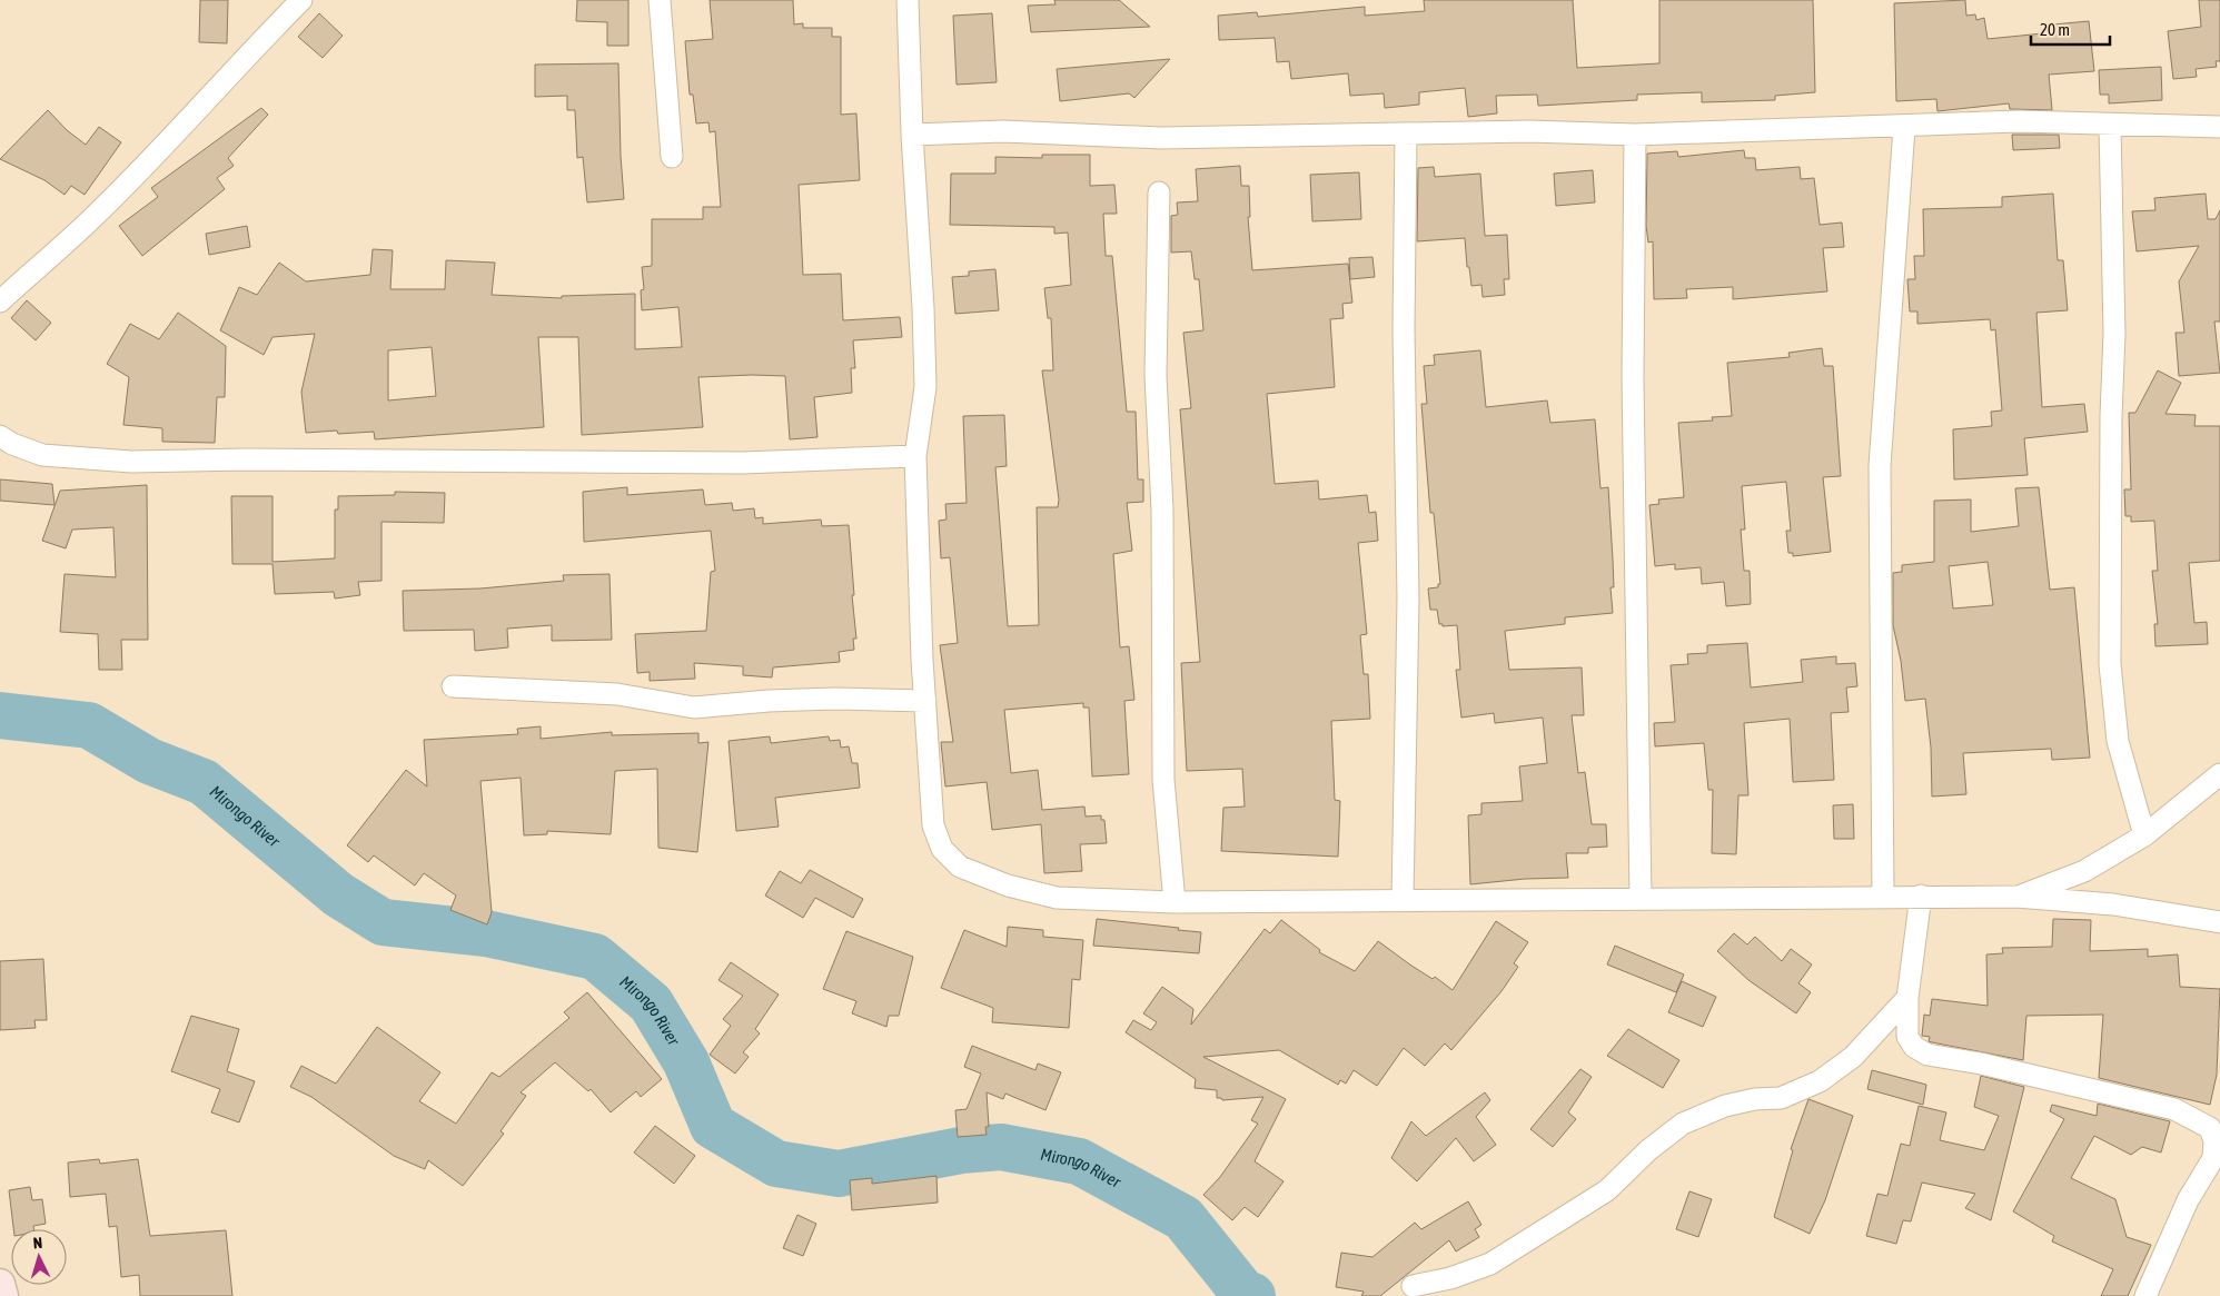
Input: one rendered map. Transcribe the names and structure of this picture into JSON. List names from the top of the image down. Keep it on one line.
{"water":["Mirongo River"],"scale_bar":"20 m","north":"top"}
